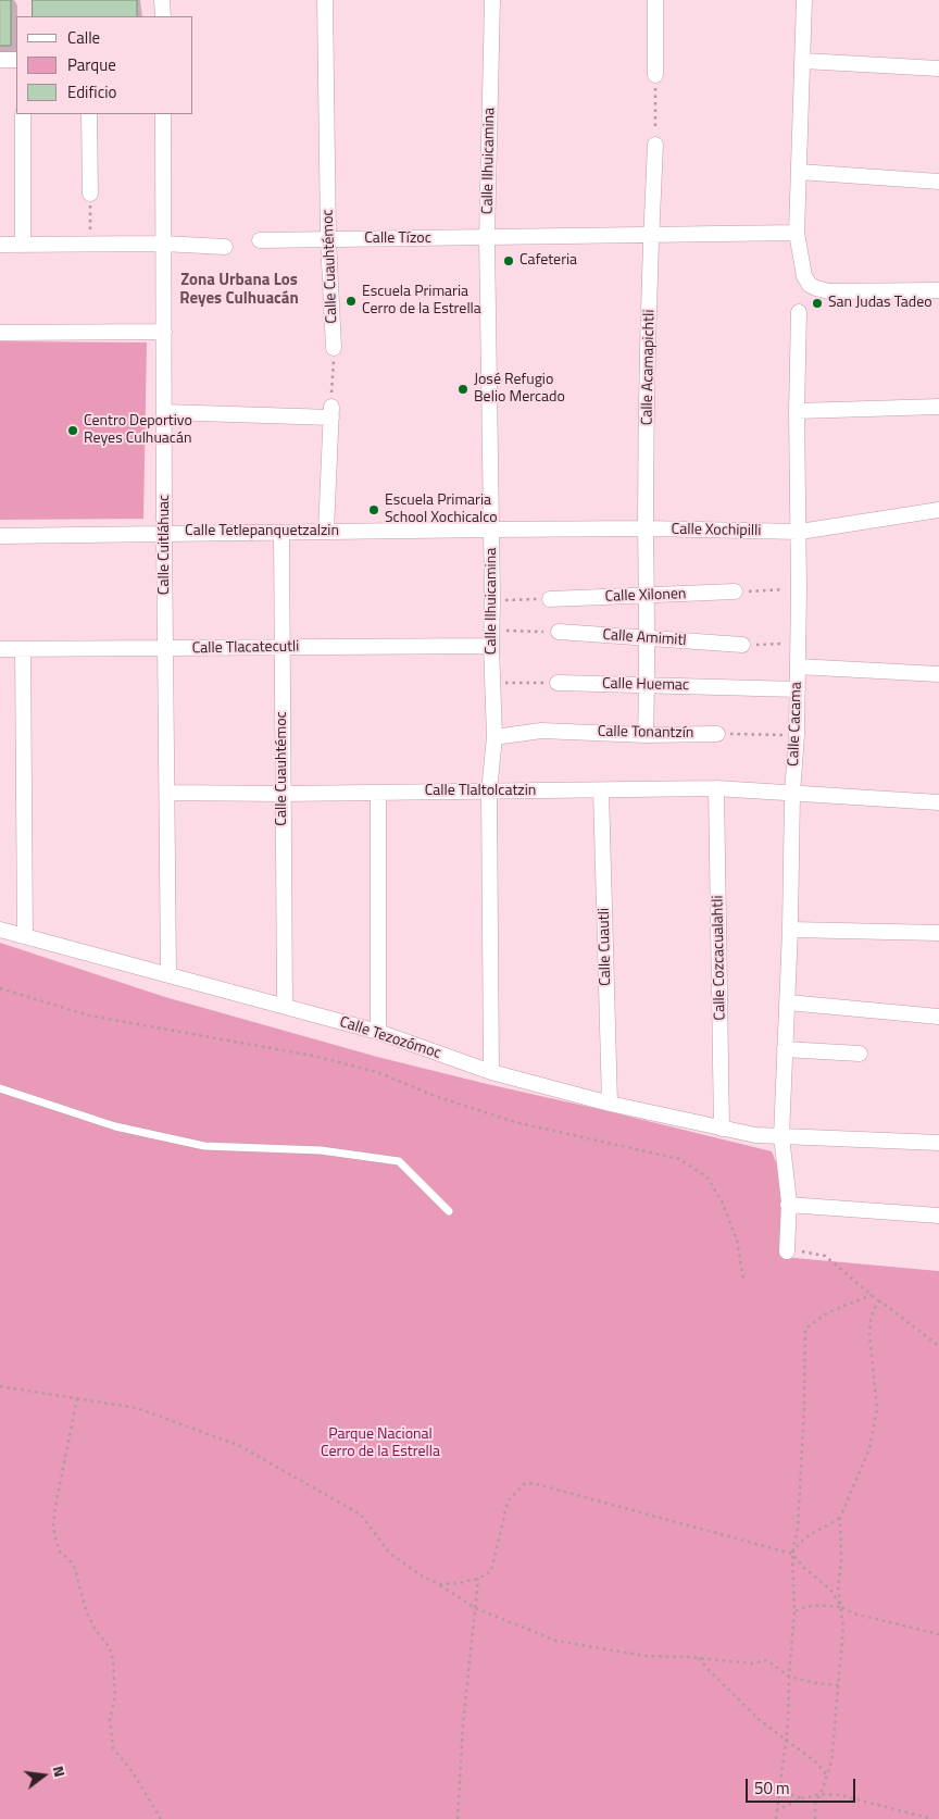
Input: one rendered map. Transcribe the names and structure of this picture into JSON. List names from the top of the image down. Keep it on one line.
{"streets":{"street":["Calle Ilhuicamina","Calle Tízoc","Calle Cuauhtémoc","Calle Acamapichtli","Calle Xochipilli","Calle Tetlepanquetzalzin","Calle Cuitláhuac","Calle Xilonen","Calle Amimitl","Calle Tlacatecutli","Calle Huemac","Calle Cacama","Calle Tonantzín","Calle Tlaltolcatzin","Calle Cuautli","Calle Cozcacualahtli","Calle Tezozómoc"]},"crossings":[["Calle Ilhuicamina","Calle Tízoc"],["Calle Ilhuicamina","Calle Xochipilli"],["Calle Ilhuicamina","Calle Tetlepanquetzalzin"],["Calle Ilhuicamina","Calle Tlacatecutli"],["Calle Ilhuicamina","Calle Tonantzín"],["Calle Ilhuicamina","Calle Tlaltolcatzin"],["Calle Ilhuicamina","Calle Tezozómoc"],["Calle Tízoc","Calle Cuauhtémoc"],["Calle Tízoc","Calle Acamapichtli"],["Calle Cuauhtémoc","Calle Tetlepanquetzalzin"],["Calle Cuauhtémoc","Calle Tlacatecutli"],["Calle Cuauhtémoc","Calle Tlaltolcatzin"],["Calle Cuauhtémoc","Calle Tezozómoc"],["Calle Acamapichtli","Calle Xochipilli"],["Calle Acamapichtli","Calle Xilonen"],["Calle Acamapichtli","Calle Amimitl"],["Calle Acamapichtli","Calle Huemac"],["Calle Acamapichtli","Calle Tonantzín"],["Calle Xochipilli","Calle Tetlepanquetzalzin"],["Calle Xochipilli","Calle Cacama"],["Calle Tetlepanquetzalzin","Calle Cuitláhuac"],["Calle Cuitláhuac","Calle Tlacatecutli"],["Calle Cuitláhuac","Calle Tlaltolcatzin"],["Calle Cuitláhuac","Calle Tezozómoc"],["Calle Huemac","Calle Cacama"],["Calle Cacama","Calle Tlaltolcatzin"],["Calle Cacama","Calle Tezozómoc"],["Calle Tlaltolcatzin","Calle Cuautli"],["Calle Tlaltolcatzin","Calle Cozcacualahtli"],["Calle Cuautli","Calle Tezozómoc"],["Calle Cozcacualahtli","Calle Tezozómoc"]],"districts":["Zona Urbana Los Reyes Culhuacán"],"parks":["Parque Nacional Cerro de la Estrella"],"places":["Cafeteria","Escuela Primaria Cerro de la Estrella","San Judas Tadeo","José Refugio Belio Mercado","Centro Deportivo Reyes Culhuacán","Escuela Primaria School Xochicalco"],"legend":["Calle","Parque","Edificio"],"scale_bar":"50 m","north":"right"}
